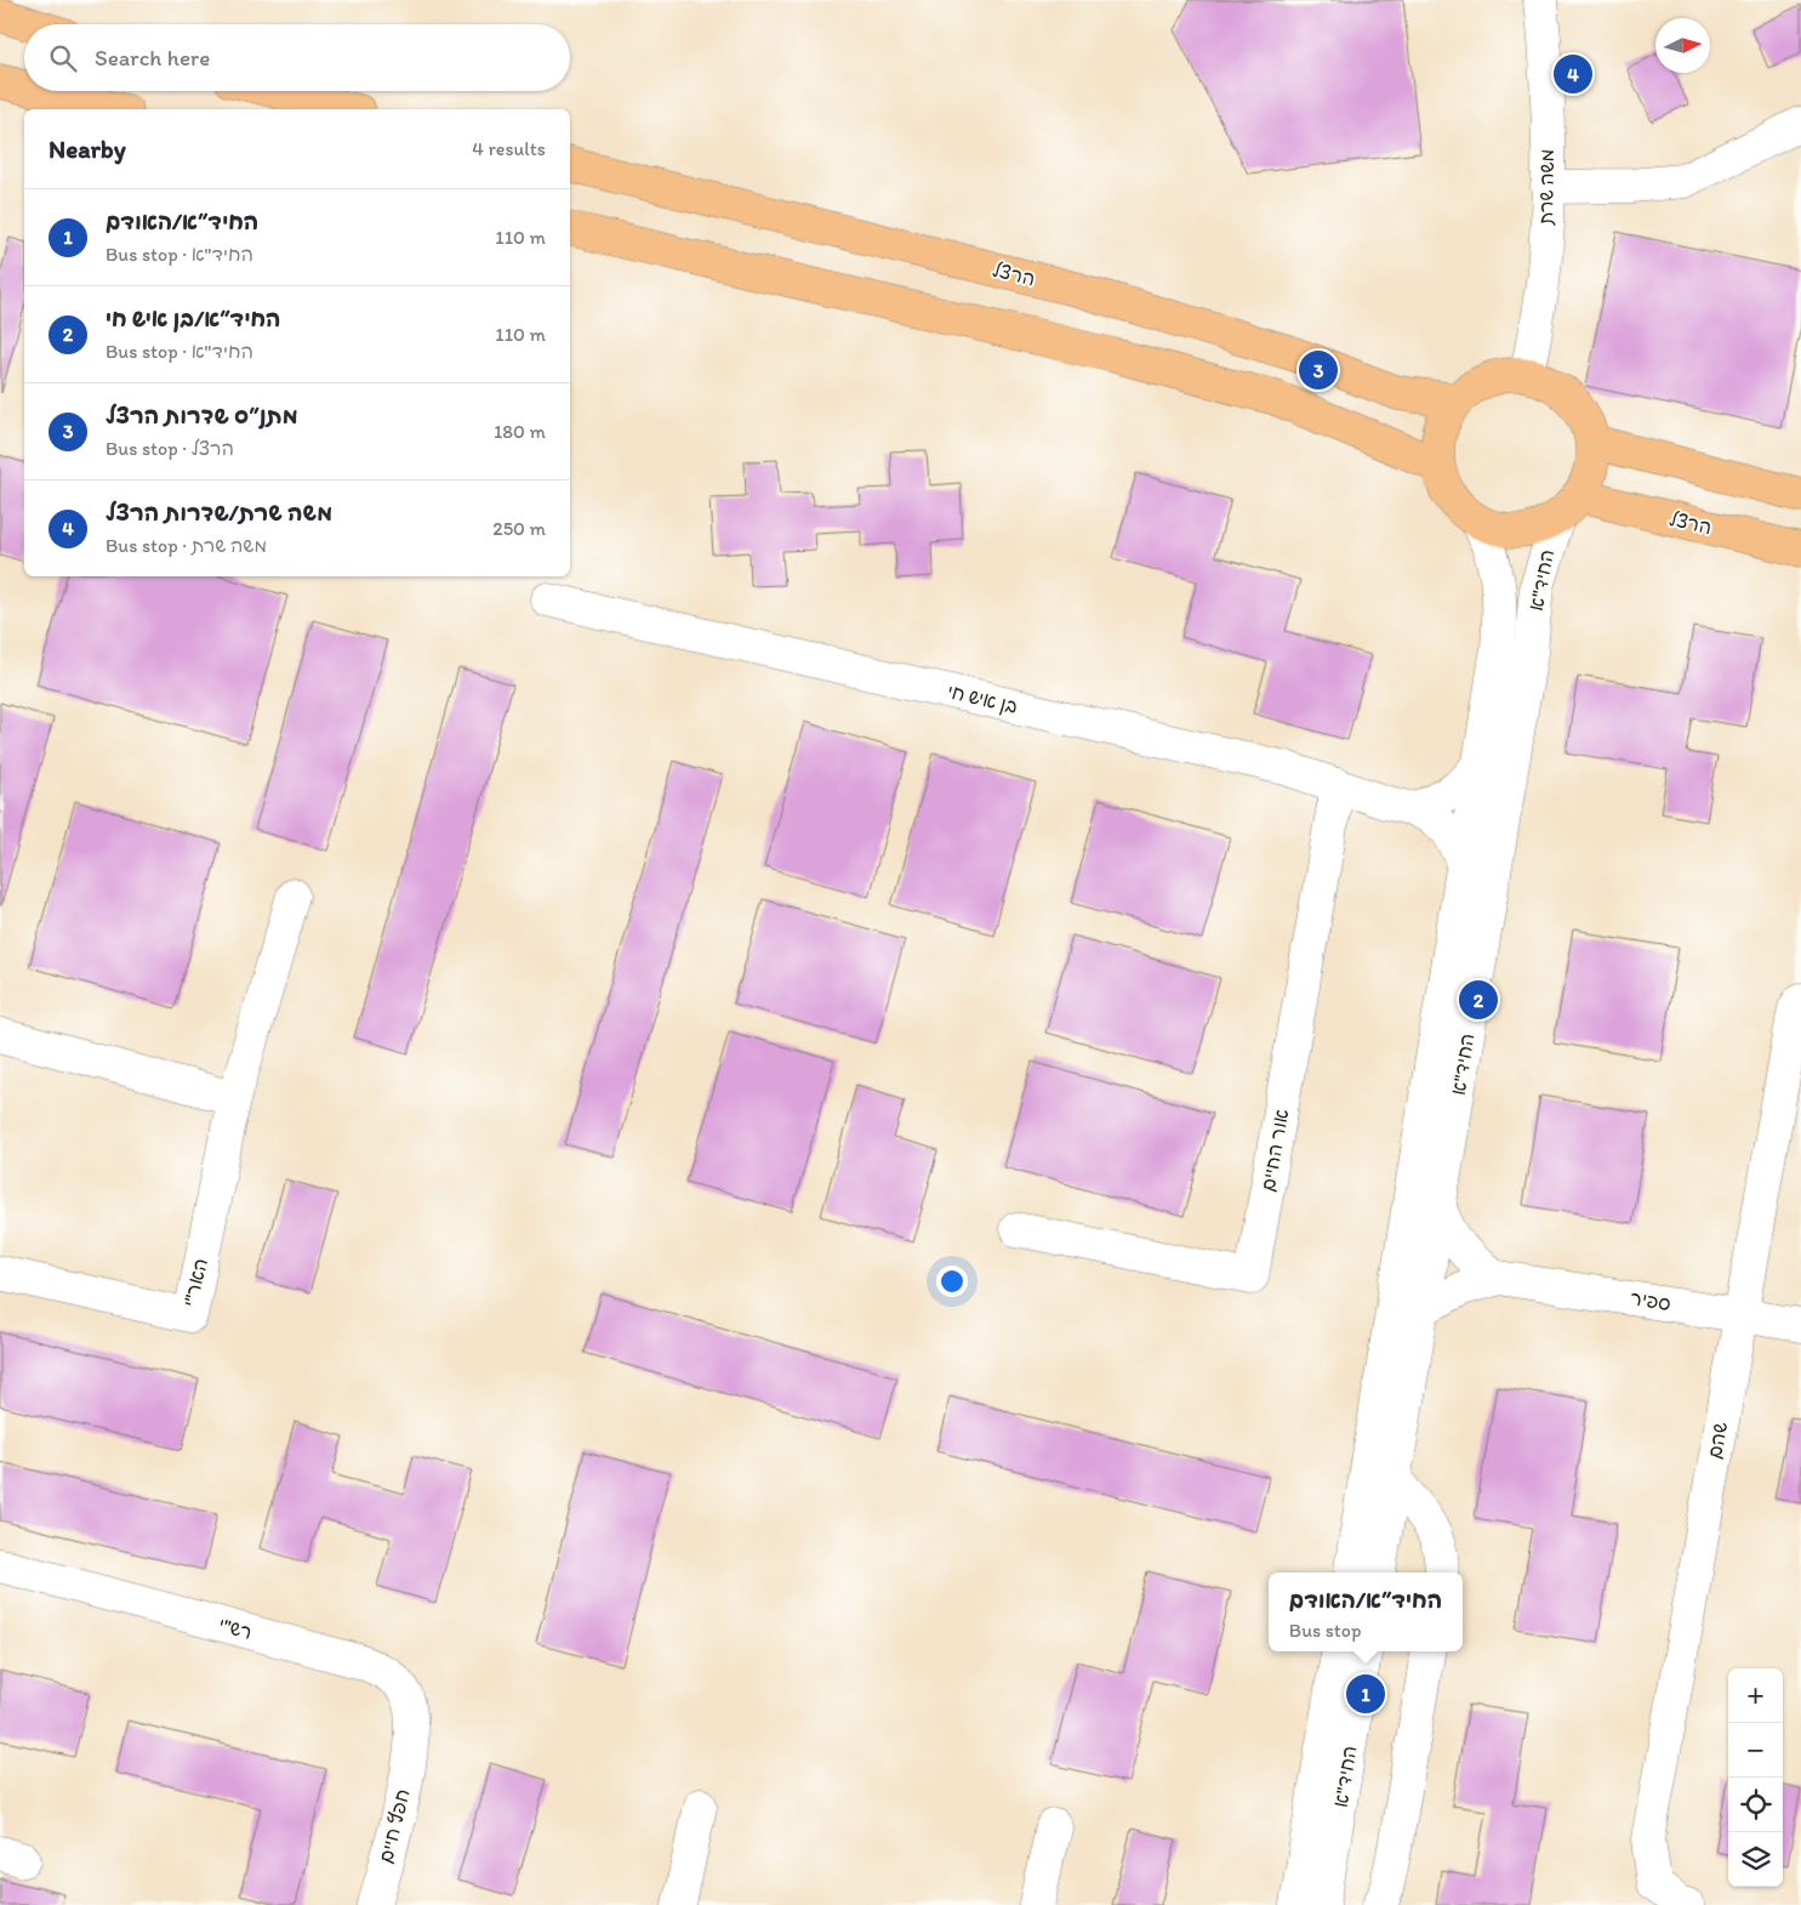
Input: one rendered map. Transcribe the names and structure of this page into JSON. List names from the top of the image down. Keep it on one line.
{"streets":{"main road":["הרצל"],"street":["משה שרת","החיד\"א","בן איש חי","אור החיים","האר\"י","ספיר","שהם","רש\"י","חפץ חיים"]},"crossings":[["משה שרת","הרצל"],["משה שרת","החיד\"א"],["הרצל","החיד\"א"],["החיד\"א","בן איש חי"],["החיד\"א","ספיר"],["בן איש חי","אור החיים"],["ספיר","שהם"],["רש\"י","חפץ חיים"]],"north":"right","page":{"search":"Search here","pins":["4","3","2","1"],"heading":["Nearby","4 results"],"list":[{"mark":"1","name":"החיד״א/האודם","note":"Bus stop · החיד\"א","value":"110 m"},{"mark":"2","name":"החיד״א/בן איש חי","note":"Bus stop · החיד\"א","value":"110 m"},{"mark":"3","name":"מתנ״ס שדרות הרצל","note":"Bus stop · הרצל","value":"180 m"},{"mark":"4","name":"משה שרת/שדרות הרצל","note":"Bus stop · משה שרת","value":"250 m"}],"popup":["החיד״א/האודם","Bus stop"],"map_buttons":["+","−"]}}
